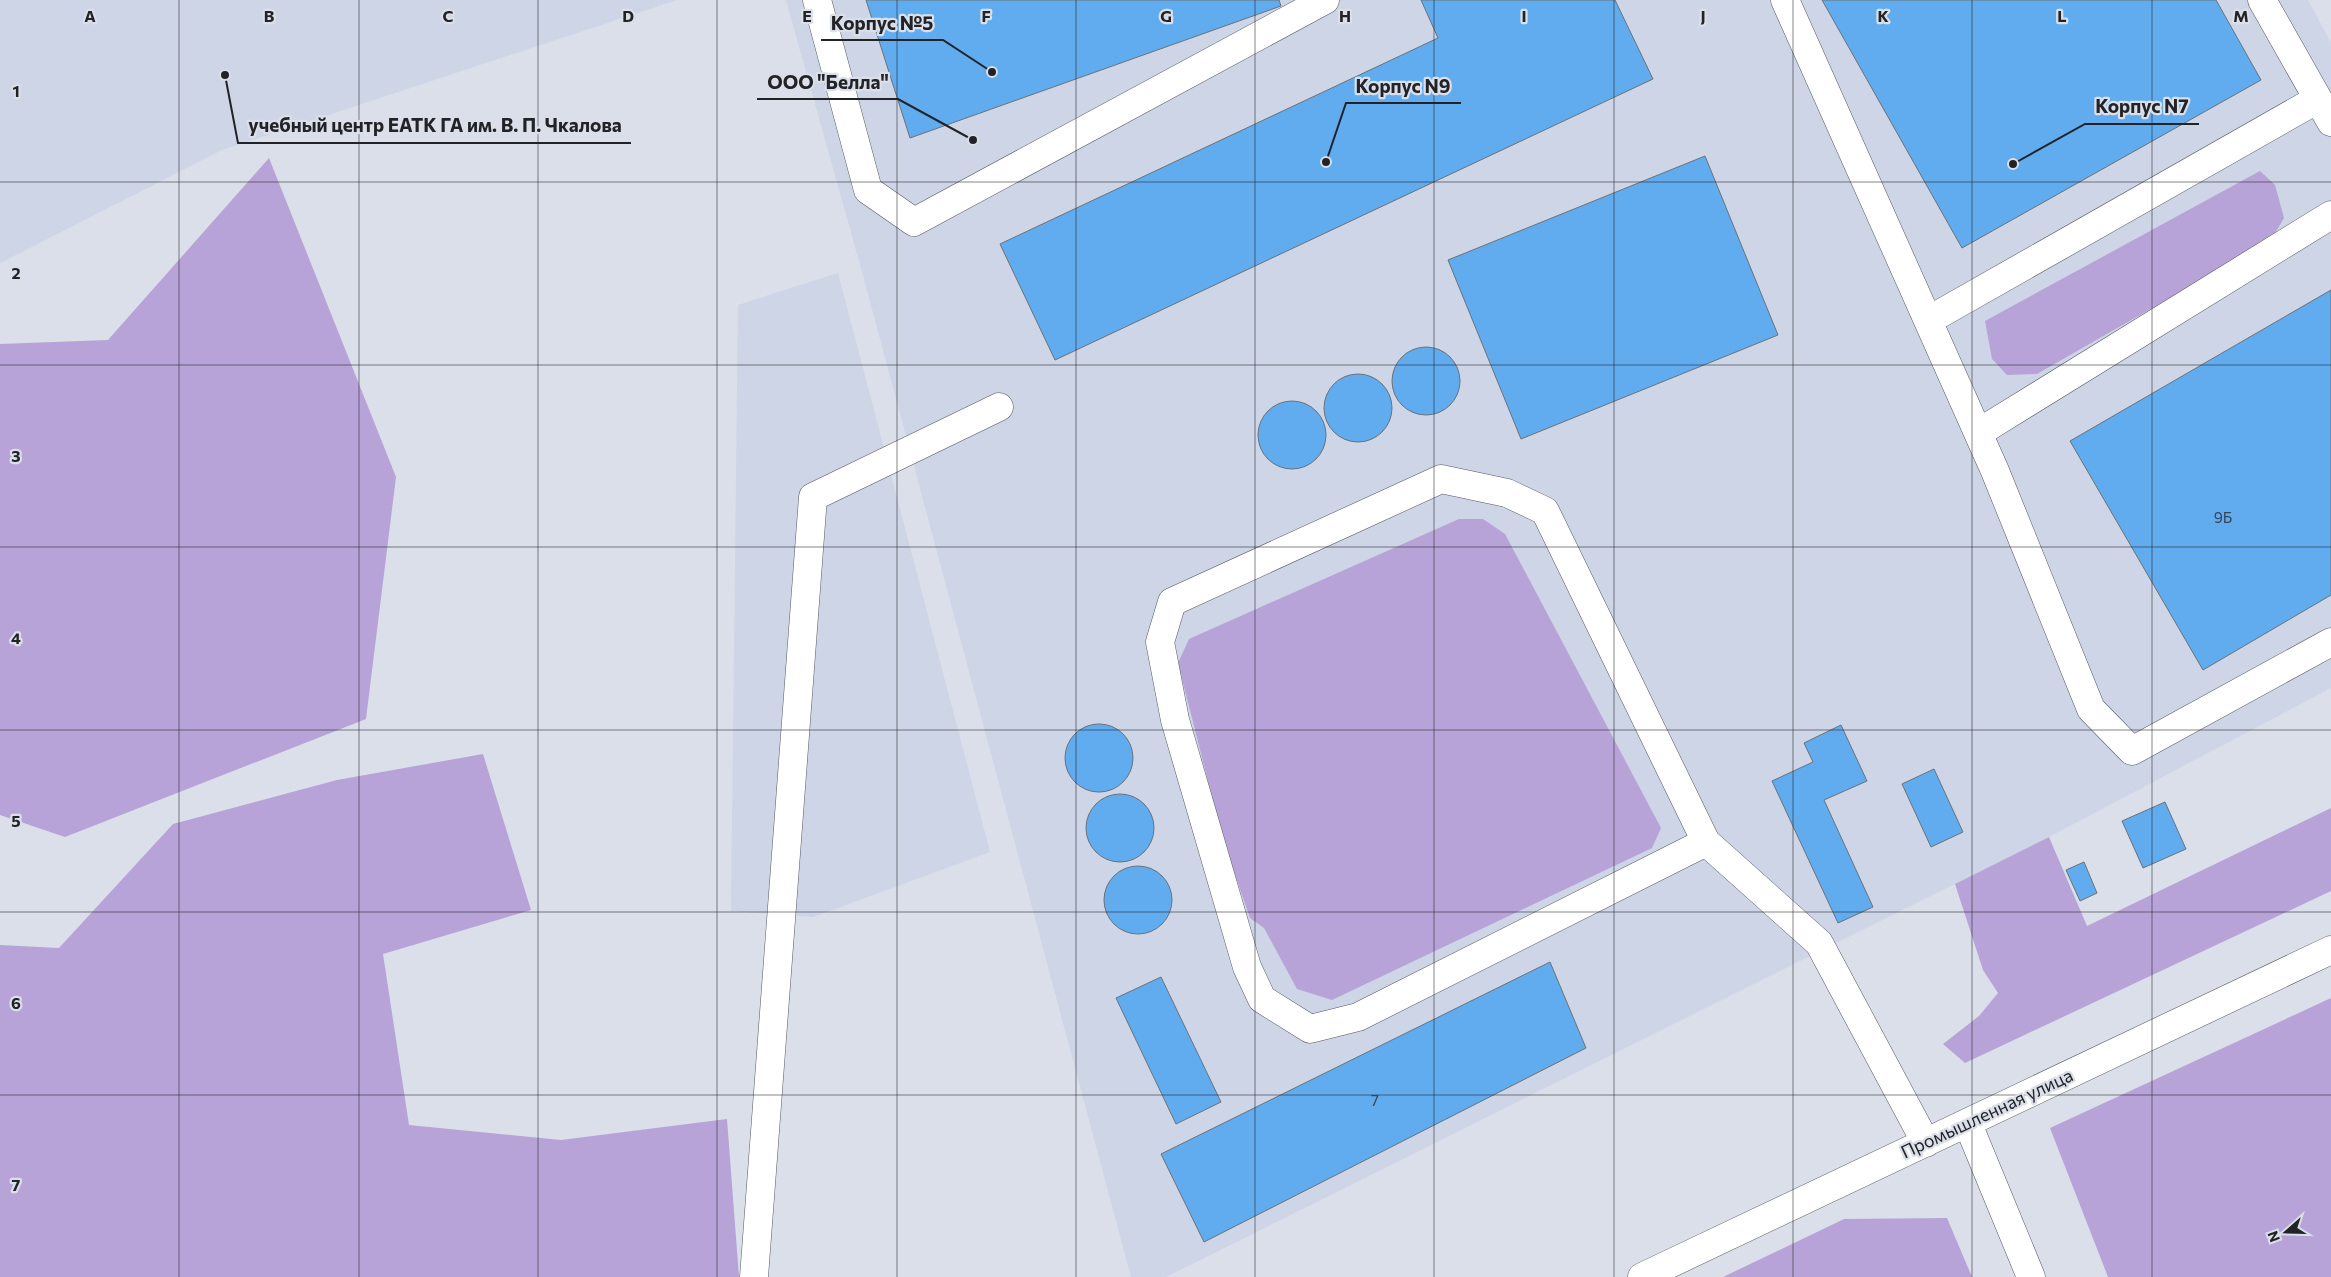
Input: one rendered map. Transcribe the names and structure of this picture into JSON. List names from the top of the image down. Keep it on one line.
{"streets":{"street":["Промышленная улица"]},"places":["Корпус №5","учебный центр ЕАТК ГА им. В. П. Чкалова","ООО \"Белла\"","Корпус N9","Корпус N7"],"house_numbers":["9Б","7"],"north":"left","grid":{"columns":["A","B","C","D","E","F","G","H","I","J","K","L","M"],"rows":["1","2","3","4","5","6","7"]}}
